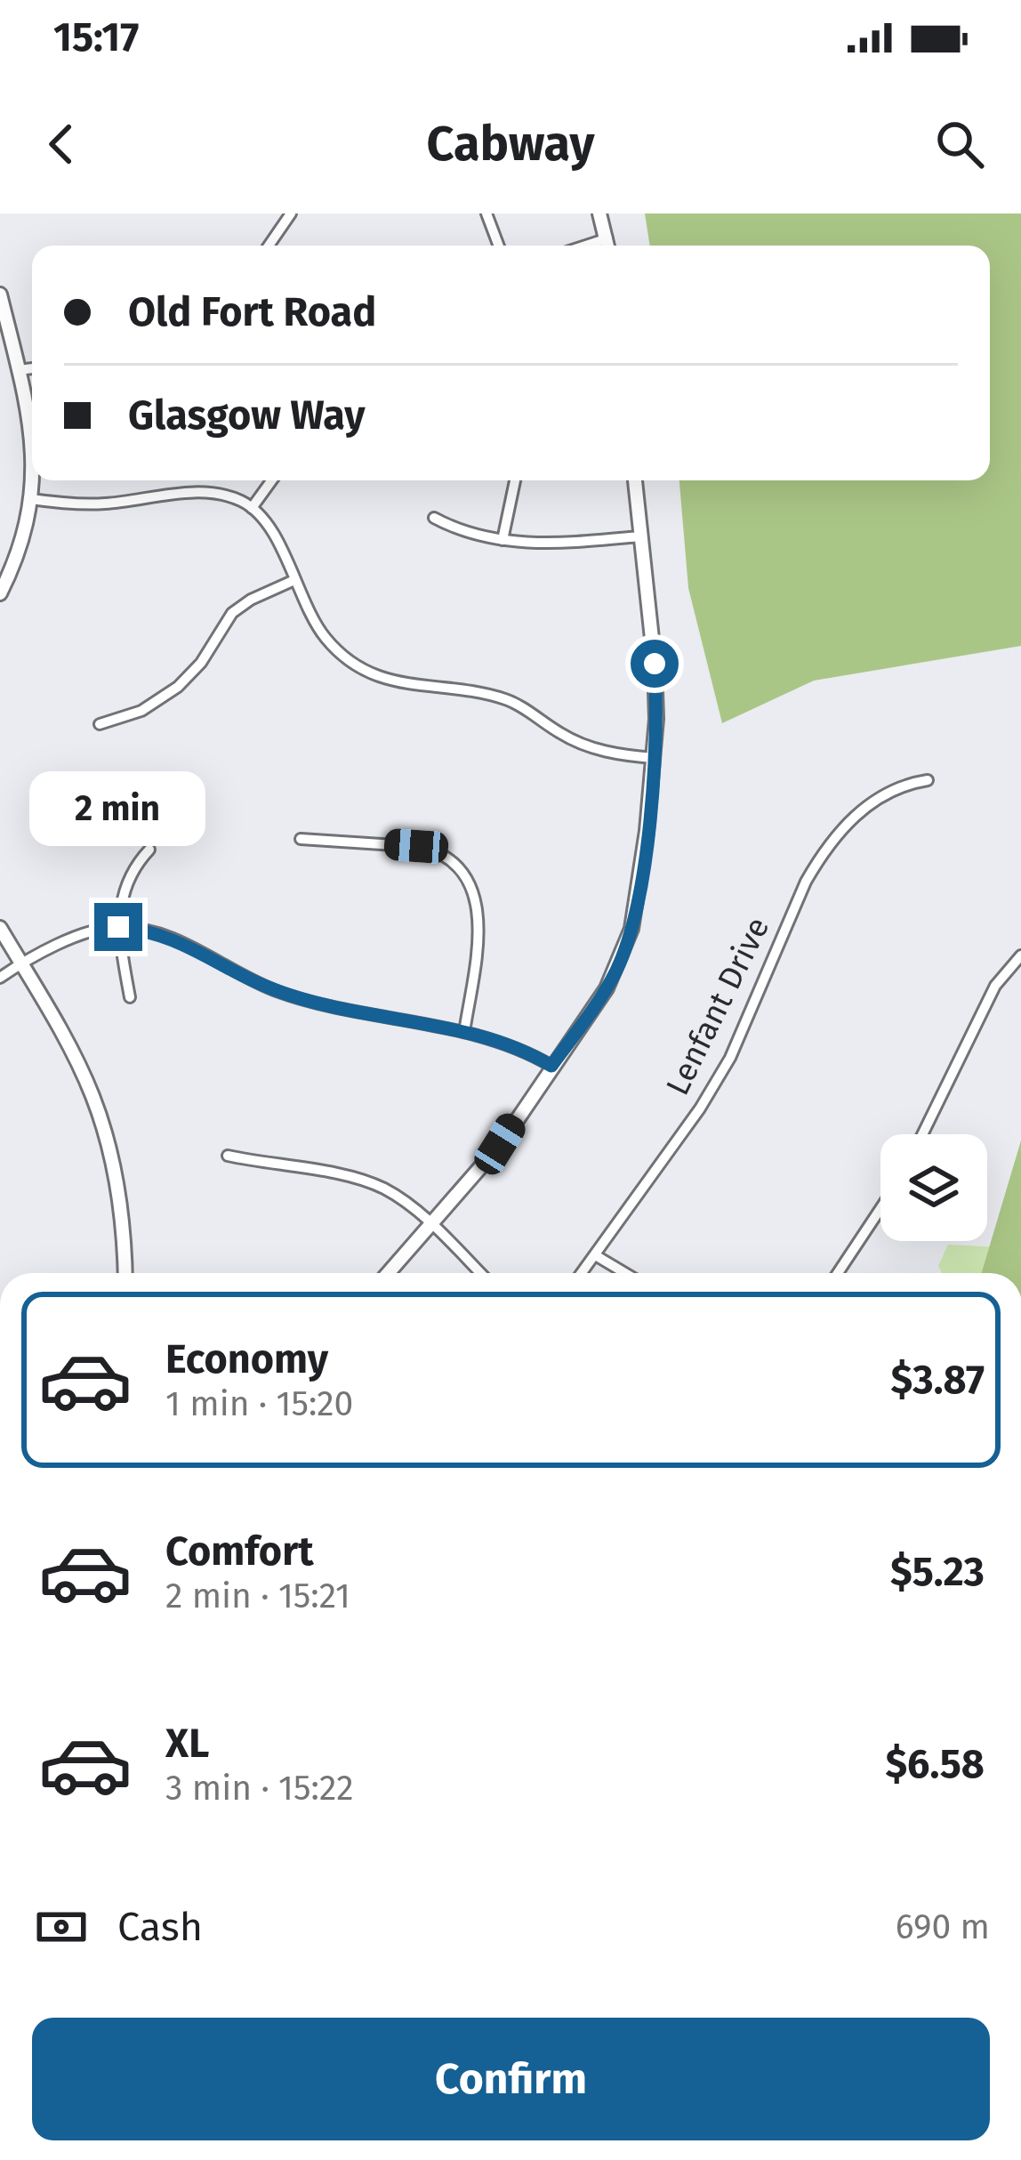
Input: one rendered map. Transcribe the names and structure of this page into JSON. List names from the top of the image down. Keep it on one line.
{"streets":{"street":["Lenfant Drive"]},"page":{"status":"15:17","header":"Cabway","banner":["Old Fort Road","Glasgow Way"],"bubble":"2 min","list":[{"name":"Economy","note":"1 min · 15:20","value":"$3.87"},{"name":"Comfort","note":"2 min · 15:21","value":"$5.23"},{"name":"XL","note":"3 min · 15:22","value":"$6.58"}],"pay":["Cash","690 m"],"buttons":"Confirm"}}
